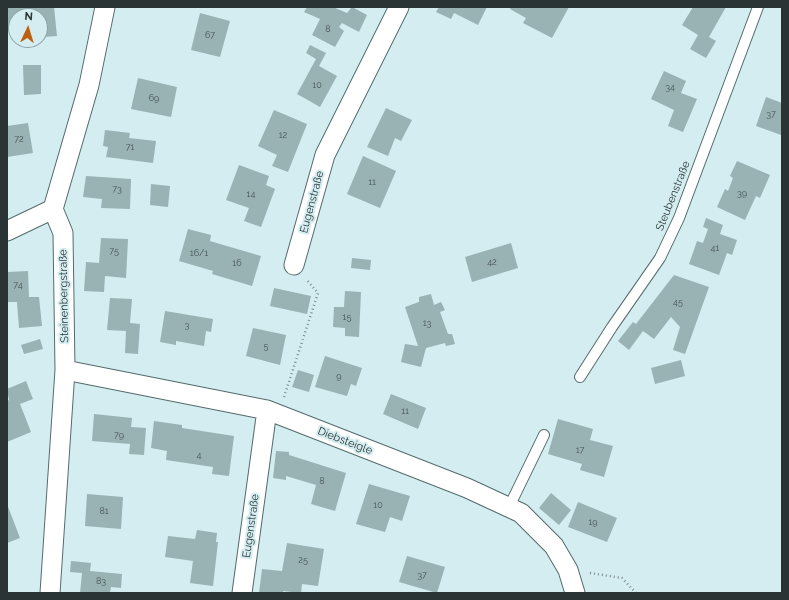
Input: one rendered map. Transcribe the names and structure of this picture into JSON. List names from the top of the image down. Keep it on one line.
{"streets":{"street":["Eugenstraße","Steinenbergstraße","Diebsteigle"],"lane":["Steubenstraße"]},"crossings":[["Eugenstraße","Diebsteigle"],["Steinenbergstraße","Diebsteigle"]],"house_numbers":["8","67","10","34","69","37","12","72","71","11","73","39","14","41","75","16/1","42","16","74","45","15","13","3","5","9","11","79","17","4","8","10","81","19","25","37","83"],"north":"top"}
